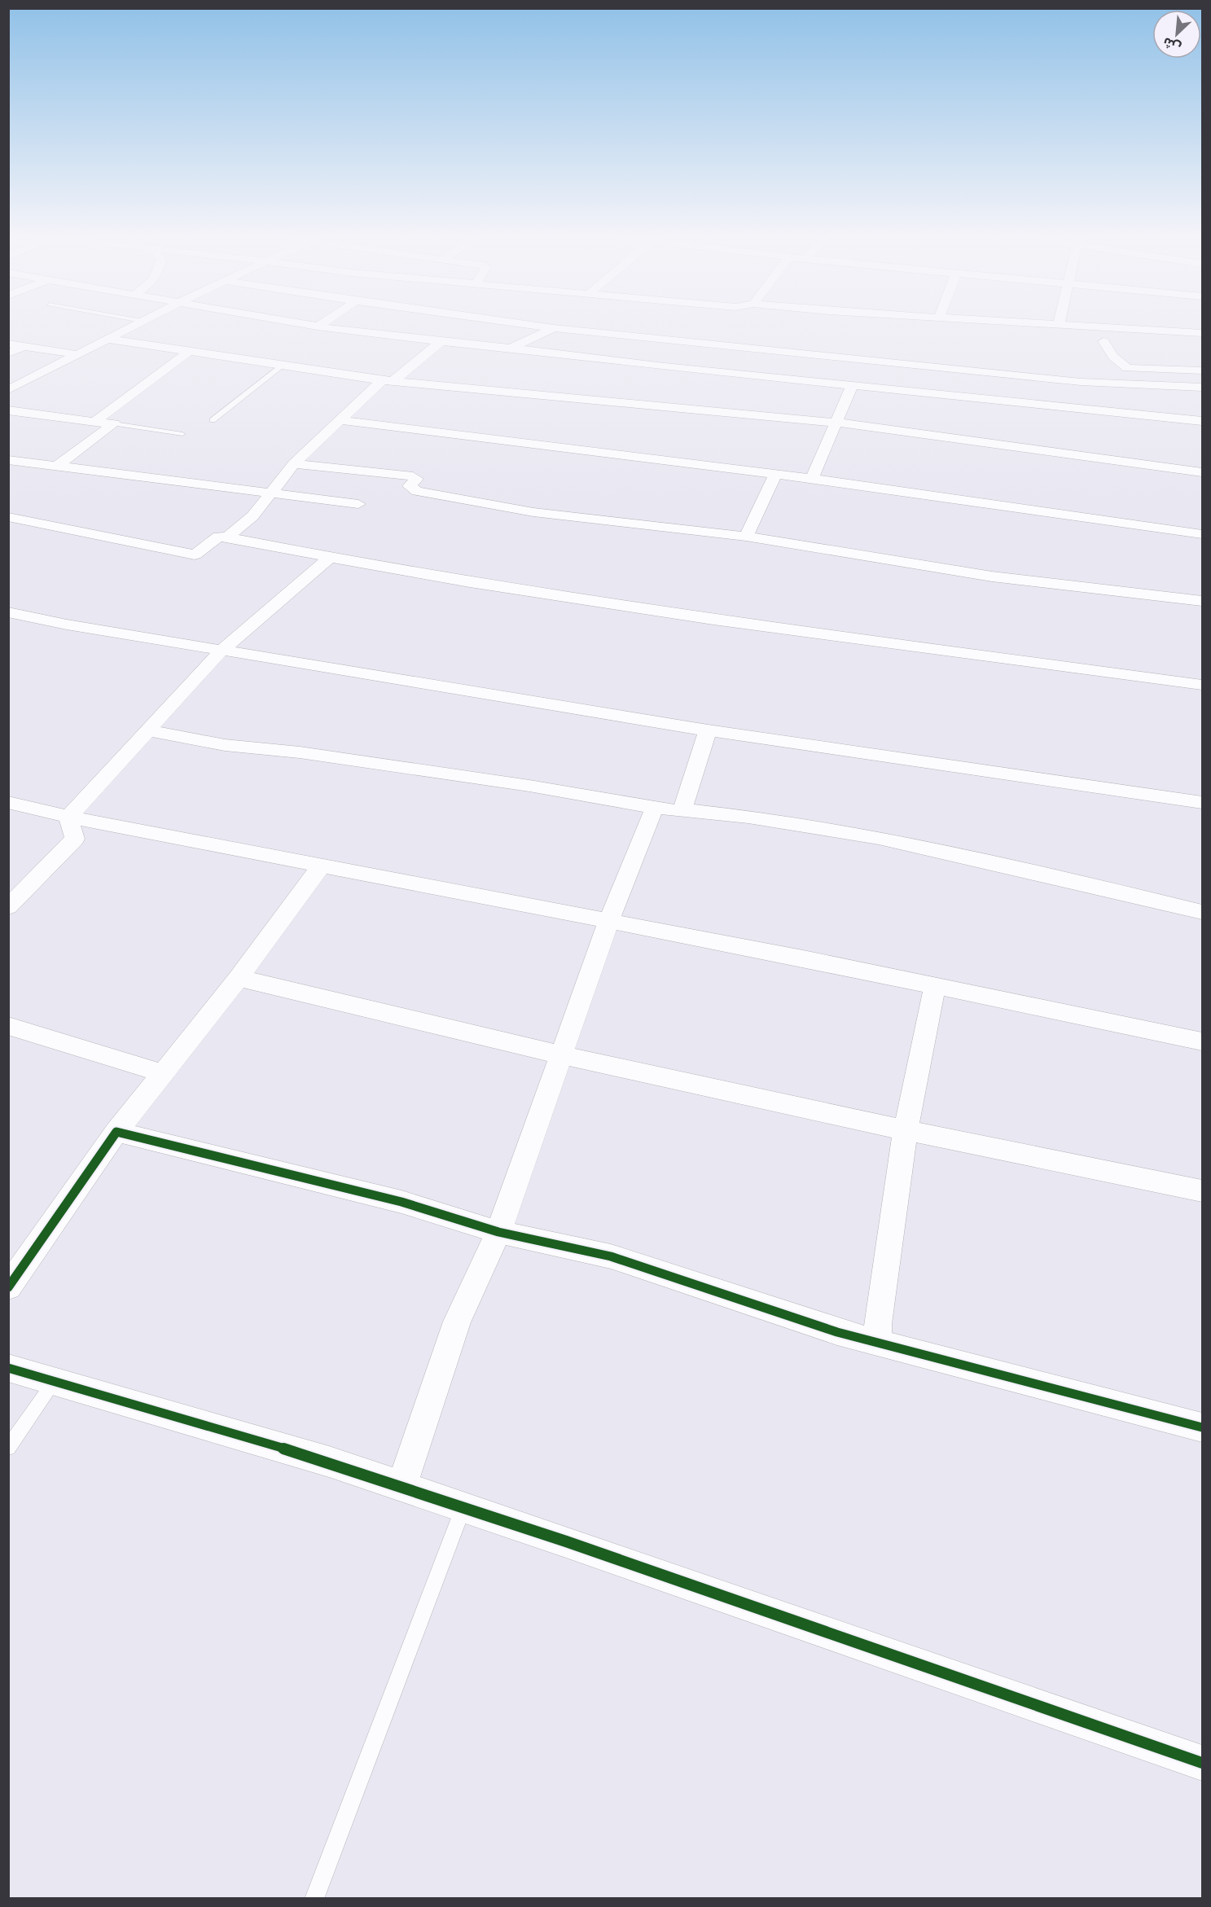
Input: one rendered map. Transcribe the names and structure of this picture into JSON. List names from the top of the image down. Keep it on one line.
{"north":"bottom left"}
